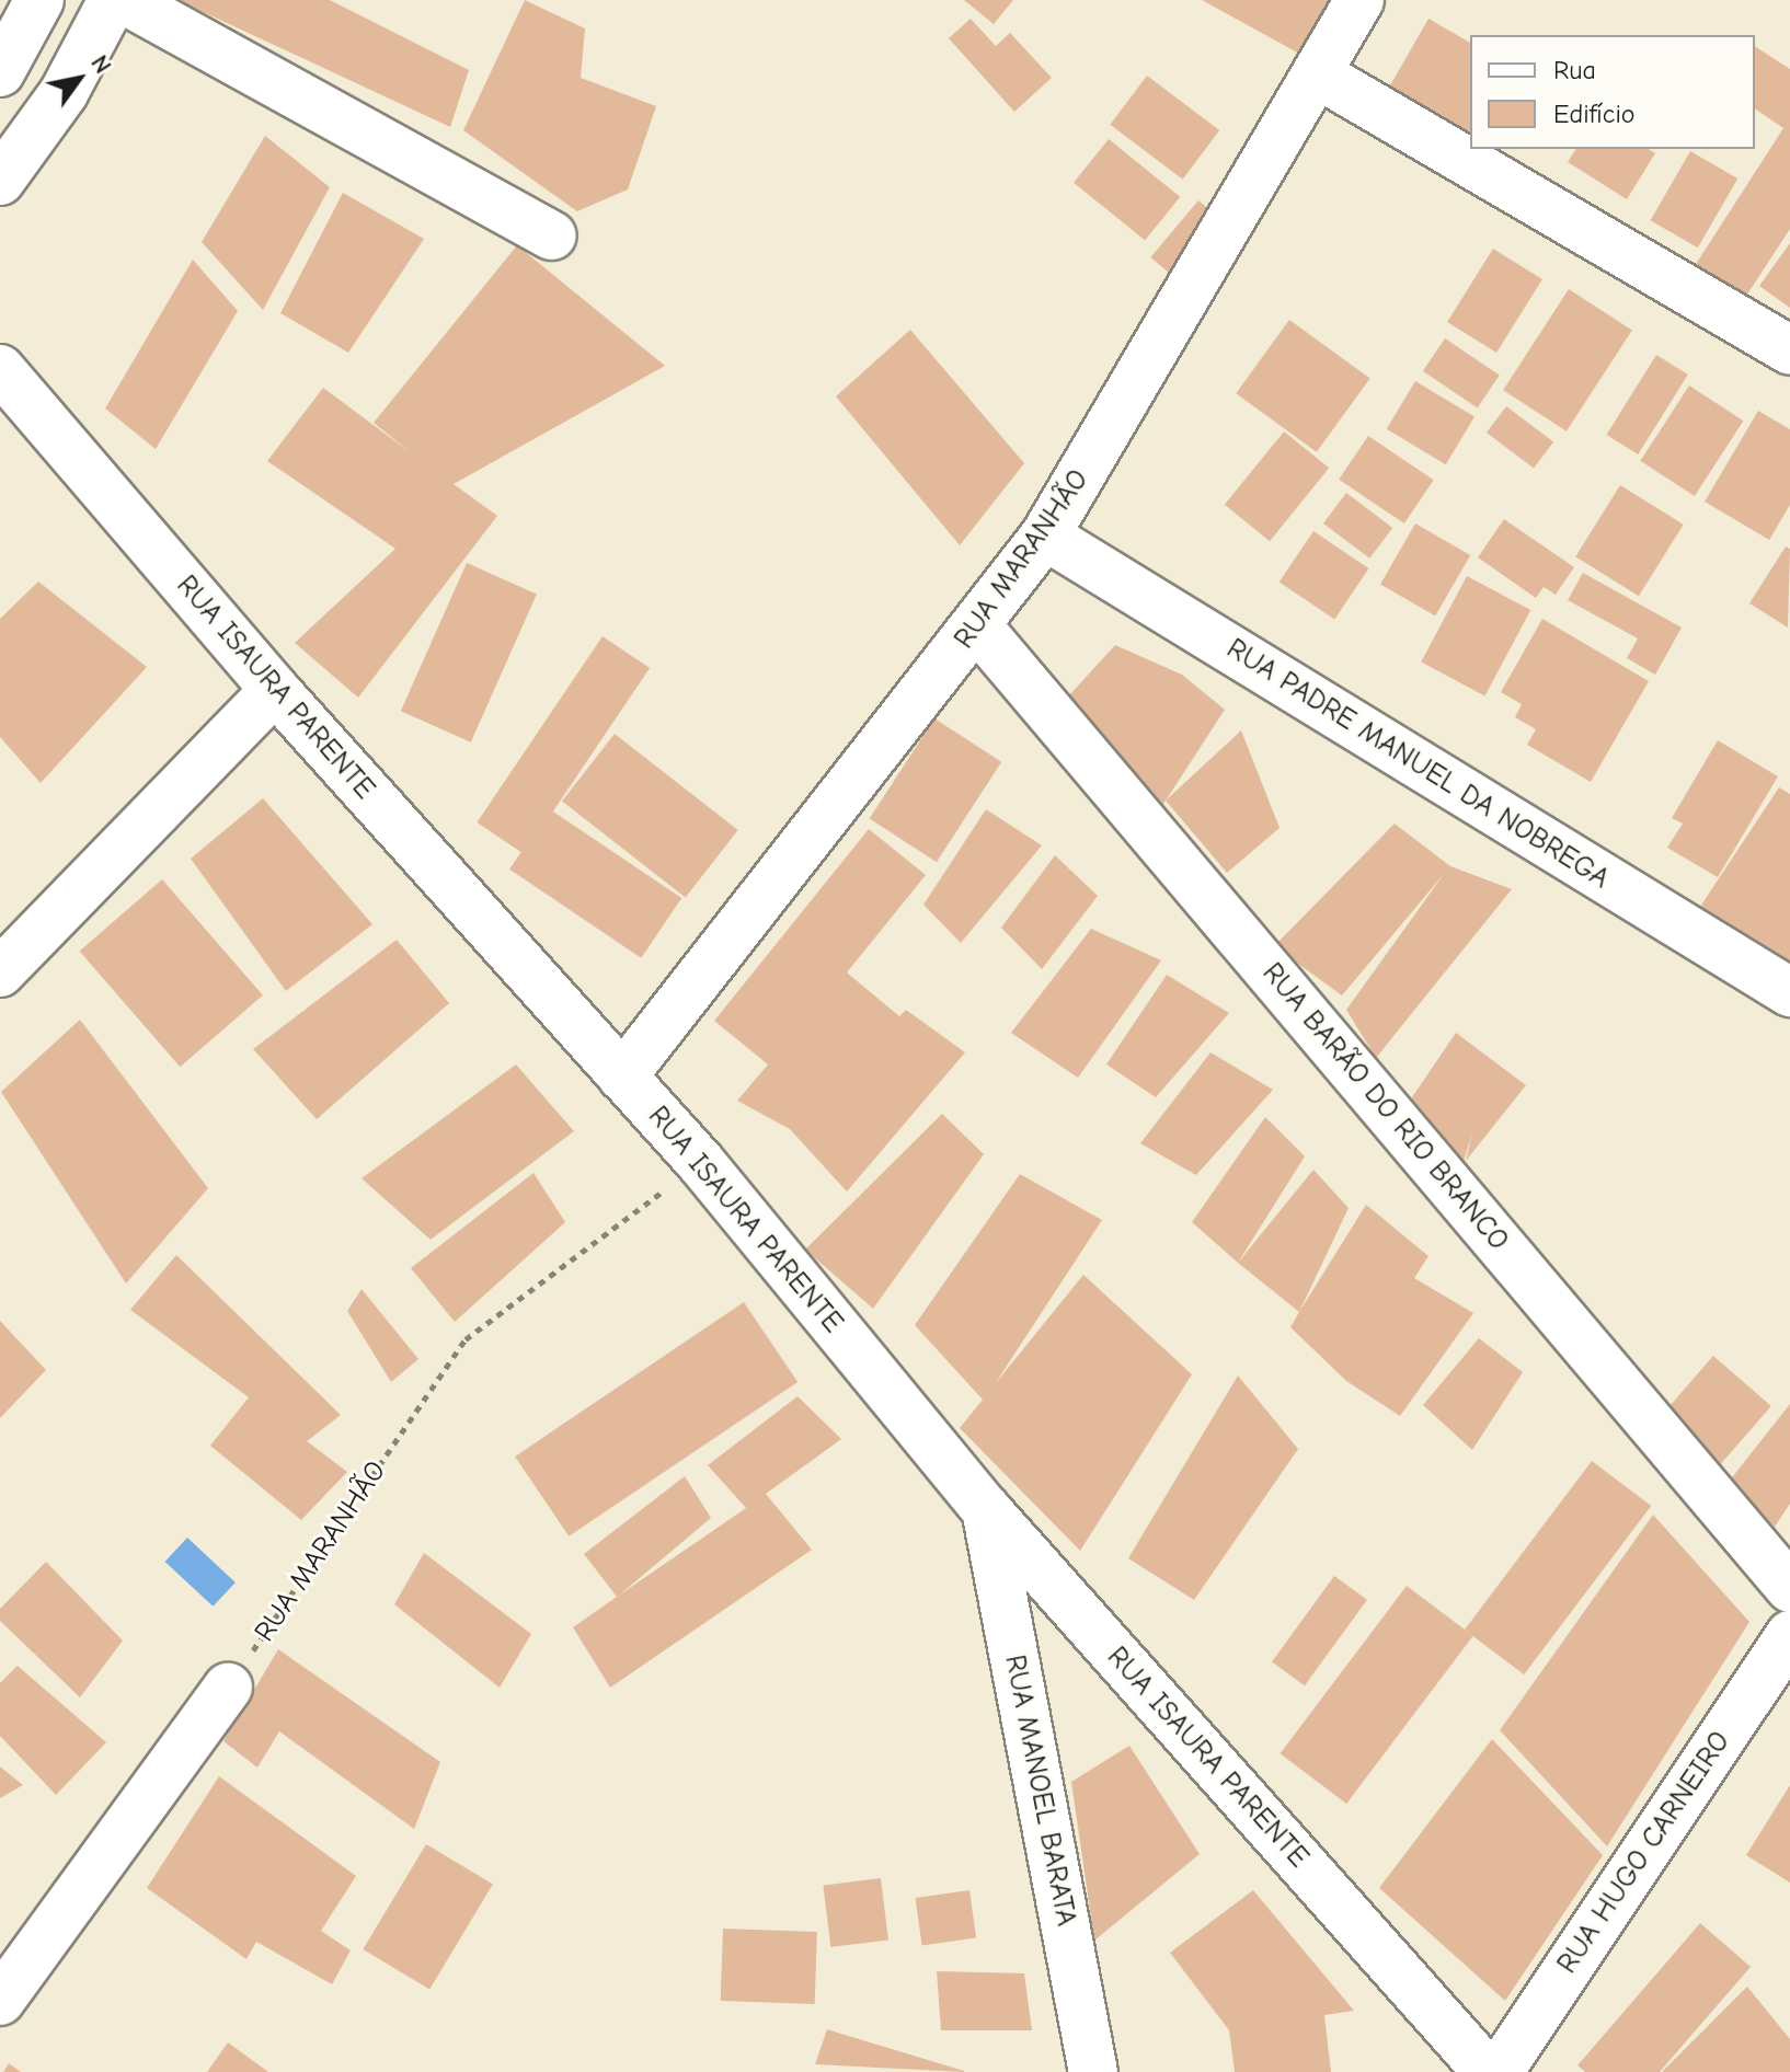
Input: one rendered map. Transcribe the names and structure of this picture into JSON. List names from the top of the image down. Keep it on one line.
{"streets":{"street":["RUA MARANHÃO","RUA ISAURA PARENTE","RUA PADRE MANUEL DA NOBREGA","RUA BARÃO DO RIO BRANCO","RUA MANOEL BARATA","RUA HUGO CARNEIRO"]},"crossings":[["RUA MARANHÃO","RUA ISAURA PARENTE"],["RUA MARANHÃO","RUA PADRE MANUEL DA NOBREGA"],["RUA MARANHÃO","RUA BARÃO DO RIO BRANCO"],["RUA ISAURA PARENTE","RUA MANOEL BARATA"]],"legend":["Rua","Edifício"],"north":"top right"}
